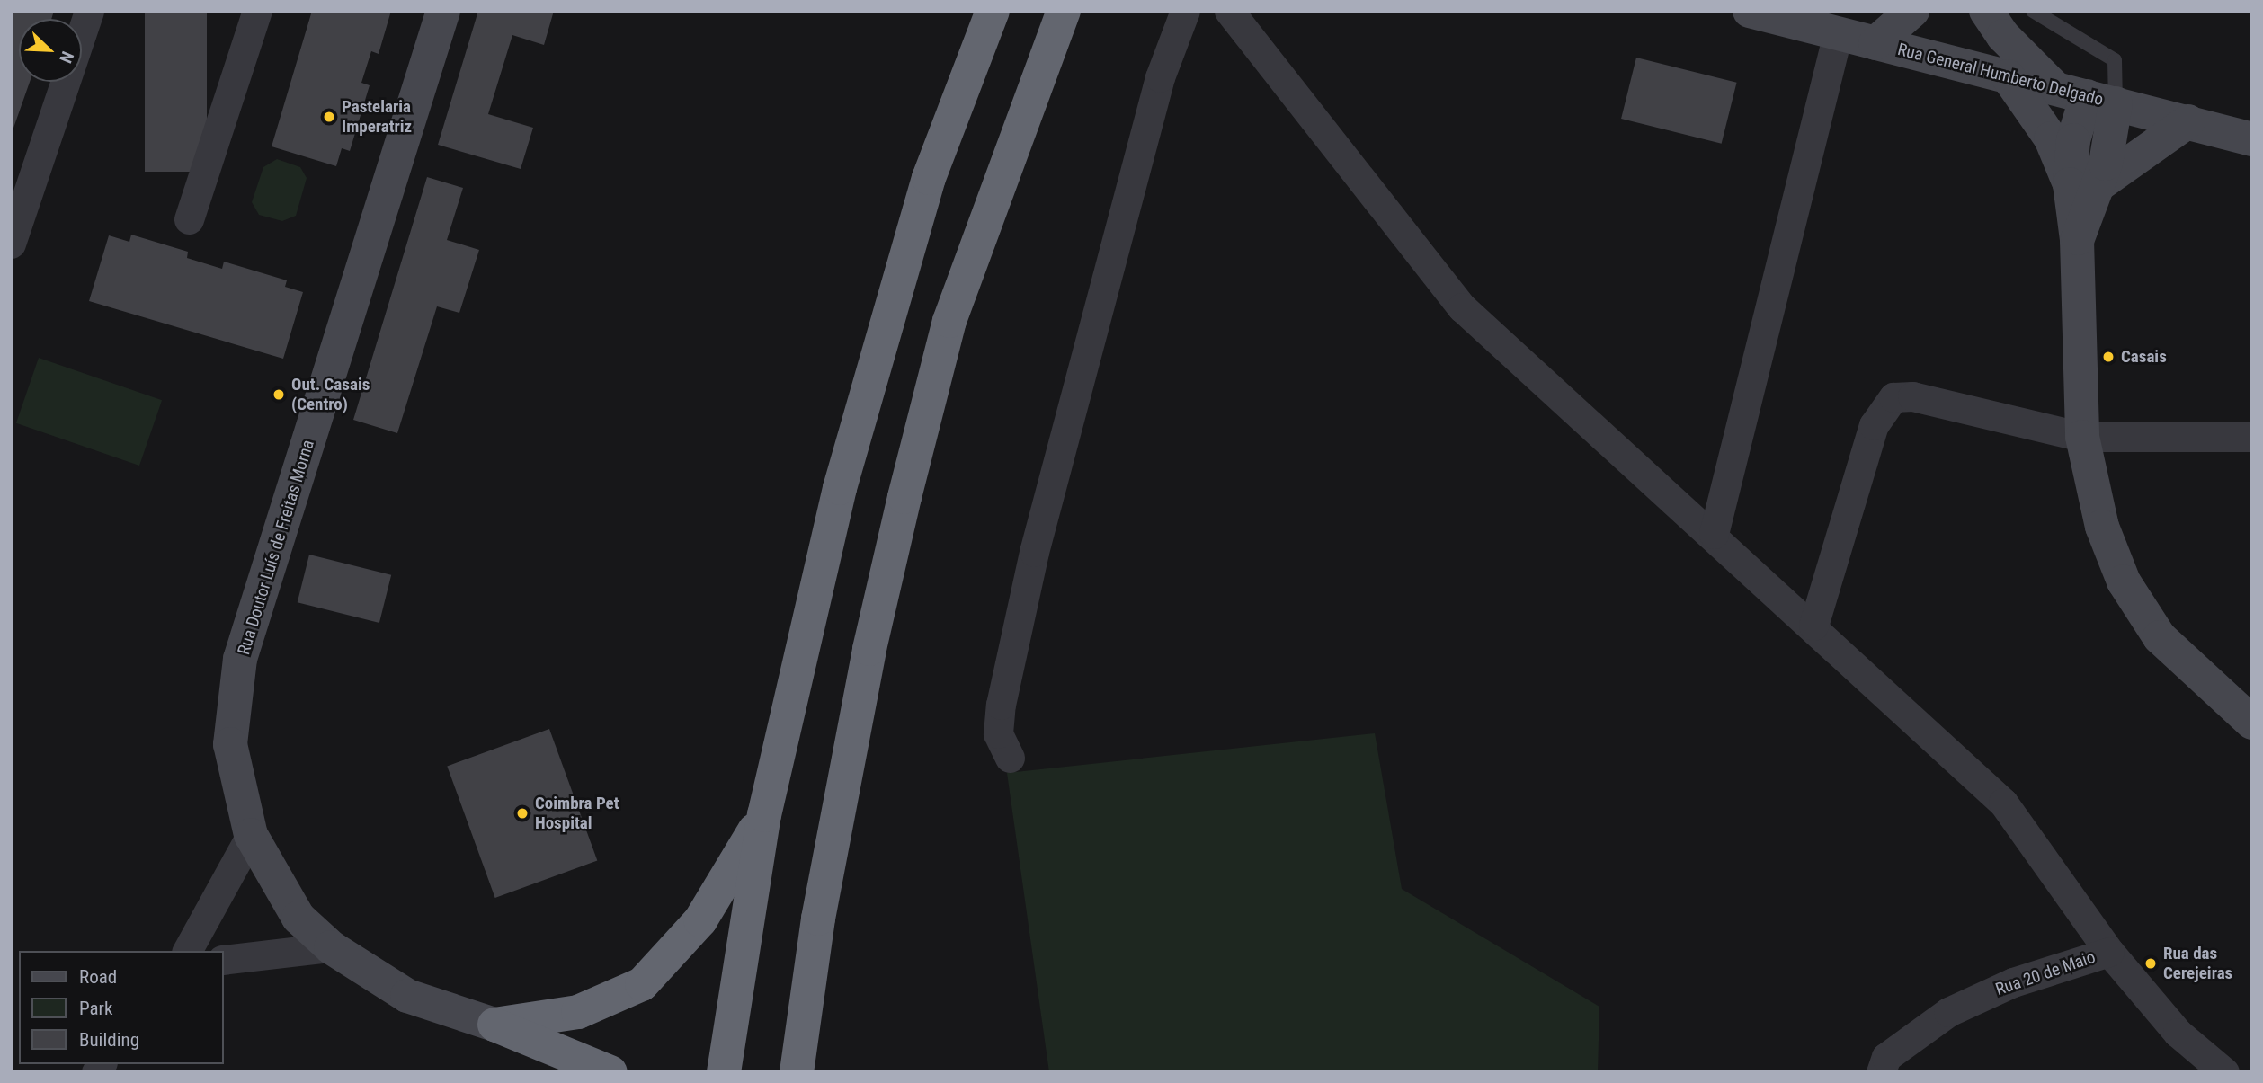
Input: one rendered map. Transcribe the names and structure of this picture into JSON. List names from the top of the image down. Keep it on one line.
{"streets":{"street":["Rua General Humberto Delgado","Rua Doutor Luís de Freitas Morna","Rua 20 de Maio"]},"places":["Pastelaria Imperatriz","Casais","Out. Casais (Centro)","Coimbra Pet Hospital","Rua das Cerejeiras"],"legend":["Road","Park","Building"],"north":"bottom right"}
